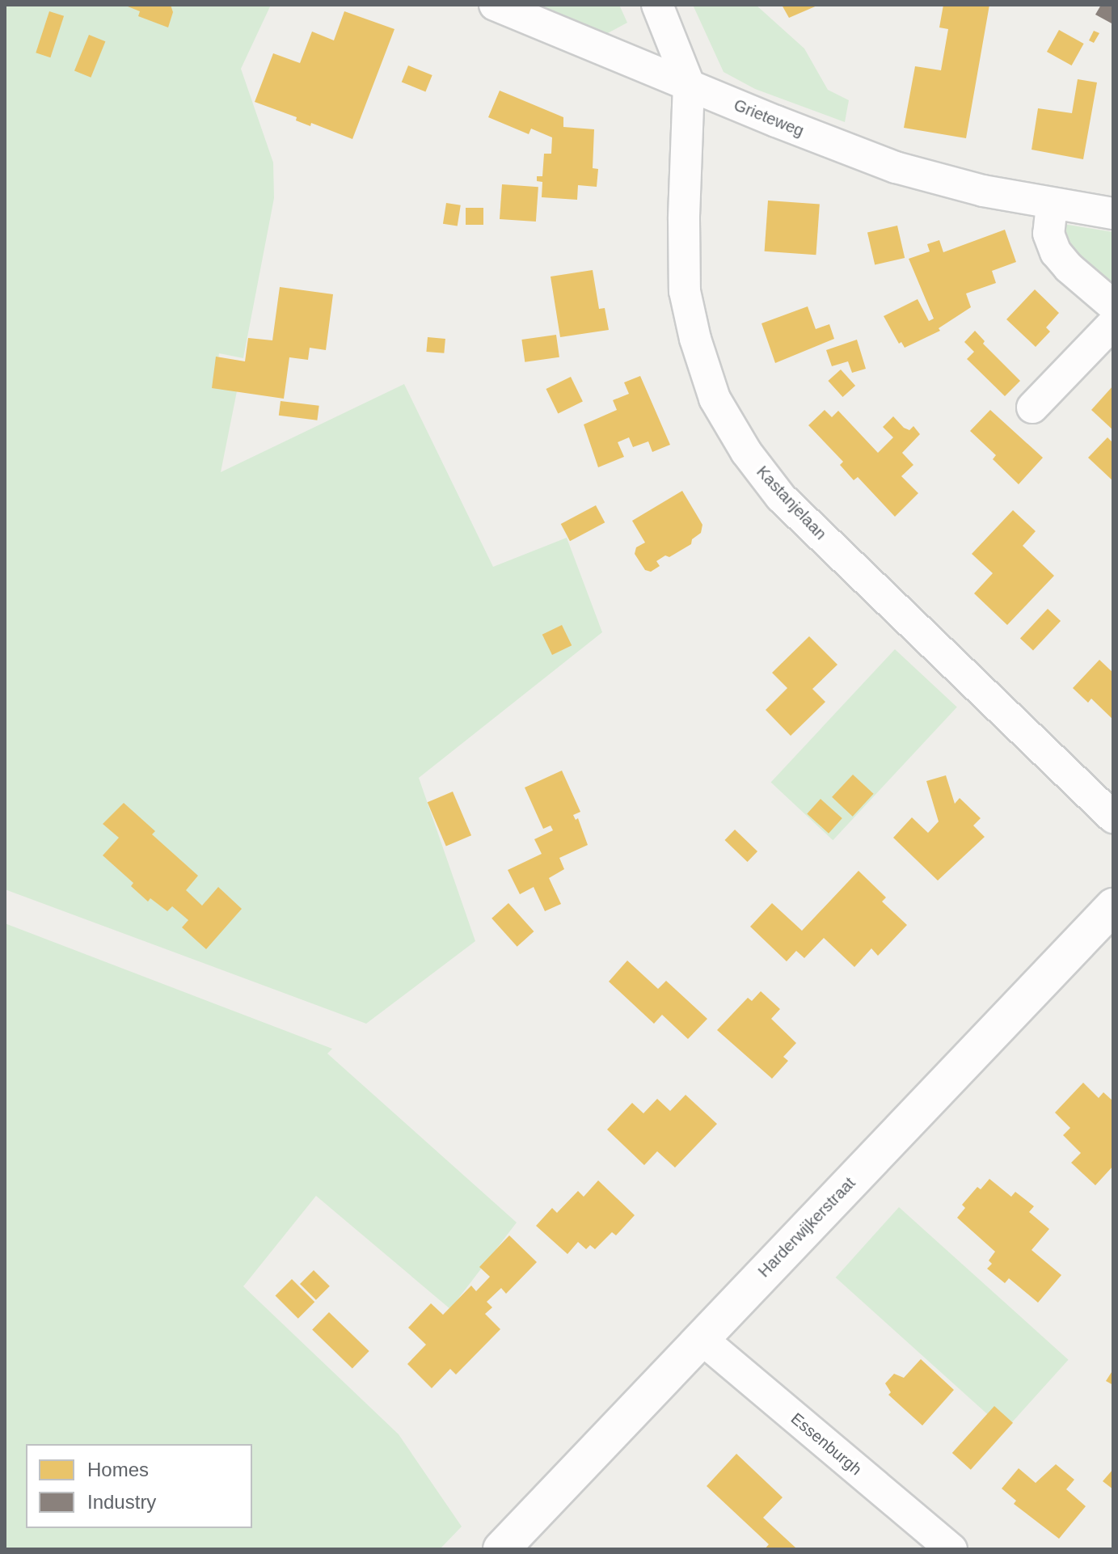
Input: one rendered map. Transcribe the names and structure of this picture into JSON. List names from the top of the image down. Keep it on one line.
{"streets":{"main road":["Harderwijkerstraat"],"street":["Grieteweg","Kastanjelaan","Essenburgh"]},"crossings":[["Grieteweg","Kastanjelaan"],["Harderwijkerstraat","Essenburgh"]],"legend":["Homes","Industry"]}
